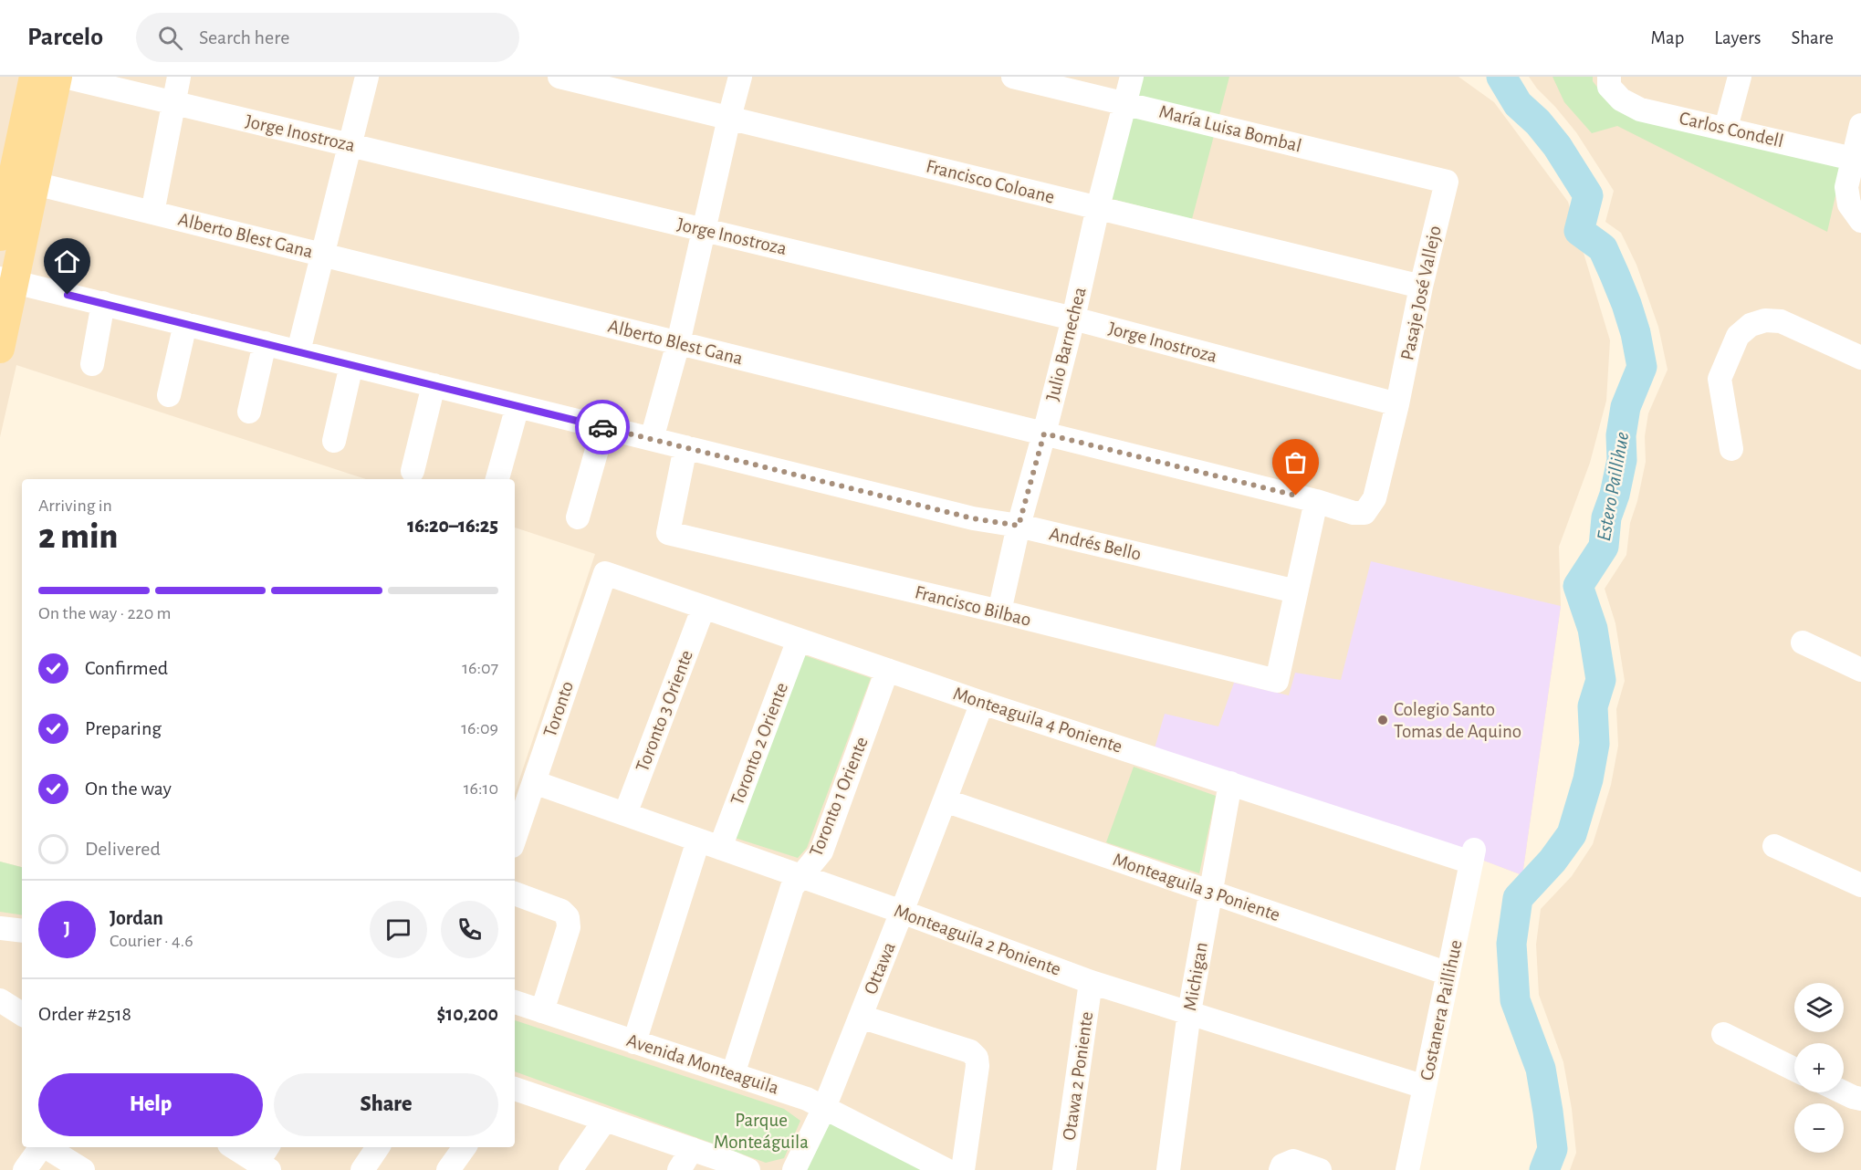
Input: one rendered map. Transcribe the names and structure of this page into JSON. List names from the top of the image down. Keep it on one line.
{"streets":{"street":["María Luisa Bombal","Carlos Condell","Jorge Inostroza","Francisco Coloane","Alberto Blest Gana","Pasaje José Vallejo","Julio Barnechea","Andrés Bello","Francisco Bilbao","Toronto","Toronto 3 Oriente","Monteaguila 4 Poniente","Toronto 2 Oriente","Toronto 1 Oriente","Monteaguila 3 Poniente","Monteaguila 2 Poniente","Ottawa","Michigan","Costanera Paillihue","Avenida Monteaguila","Otawa 2 Poniente"]},"crossings":[["María Luisa Bombal","Pasaje José Vallejo"],["María Luisa Bombal","Julio Barnechea"],["Jorge Inostroza","Pasaje José Vallejo"],["Jorge Inostroza","Julio Barnechea"],["Francisco Coloane","Pasaje José Vallejo"],["Francisco Coloane","Julio Barnechea"],["Alberto Blest Gana","Pasaje José Vallejo"],["Alberto Blest Gana","Julio Barnechea"],["Julio Barnechea","Andrés Bello"],["Julio Barnechea","Francisco Bilbao"],["Andrés Bello","Francisco Bilbao"],["Toronto","Monteaguila 4 Poniente"],["Toronto","Monteaguila 2 Poniente"],["Toronto 3 Oriente","Monteaguila 4 Poniente"],["Toronto 3 Oriente","Monteaguila 2 Poniente"],["Monteaguila 4 Poniente","Toronto 2 Oriente"],["Monteaguila 4 Poniente","Toronto 1 Oriente"],["Monteaguila 4 Poniente","Ottawa"],["Monteaguila 4 Poniente","Michigan"],["Monteaguila 4 Poniente","Costanera Paillihue"],["Toronto 2 Oriente","Monteaguila 2 Poniente"],["Toronto 2 Oriente","Avenida Monteaguila"],["Toronto 1 Oriente","Monteaguila 2 Poniente"],["Toronto 1 Oriente","Avenida Monteaguila"],["Monteaguila 3 Poniente","Ottawa"],["Monteaguila 3 Poniente","Michigan"],["Monteaguila 3 Poniente","Costanera Paillihue"],["Monteaguila 2 Poniente","Ottawa"],["Monteaguila 2 Poniente","Michigan"],["Monteaguila 2 Poniente","Costanera Paillihue"],["Monteaguila 2 Poniente","Otawa 2 Poniente"],["Ottawa","Avenida Monteaguila"]],"water":["Estero Paillihue"],"parks":["Parque Monteáguila"],"places":["Colegio Santo Tomas de Aquino"],"page":{"header":"Parcelo","search":"Search here","nav":["Map","Layers","Share"],"heading":["2 min","Arriving in","16:20–16:25"],"panel":["Jordan","Courier · 4.6","Order #2518","$10,200"],"bar":"On the way · 220 m","list":[["Confirmed","16:07"],["Preparing","16:09"],["On the way","16:10"],"Delivered"],"round":"J","map_buttons":["+","−"],"buttons":["Help","Share"]}}
